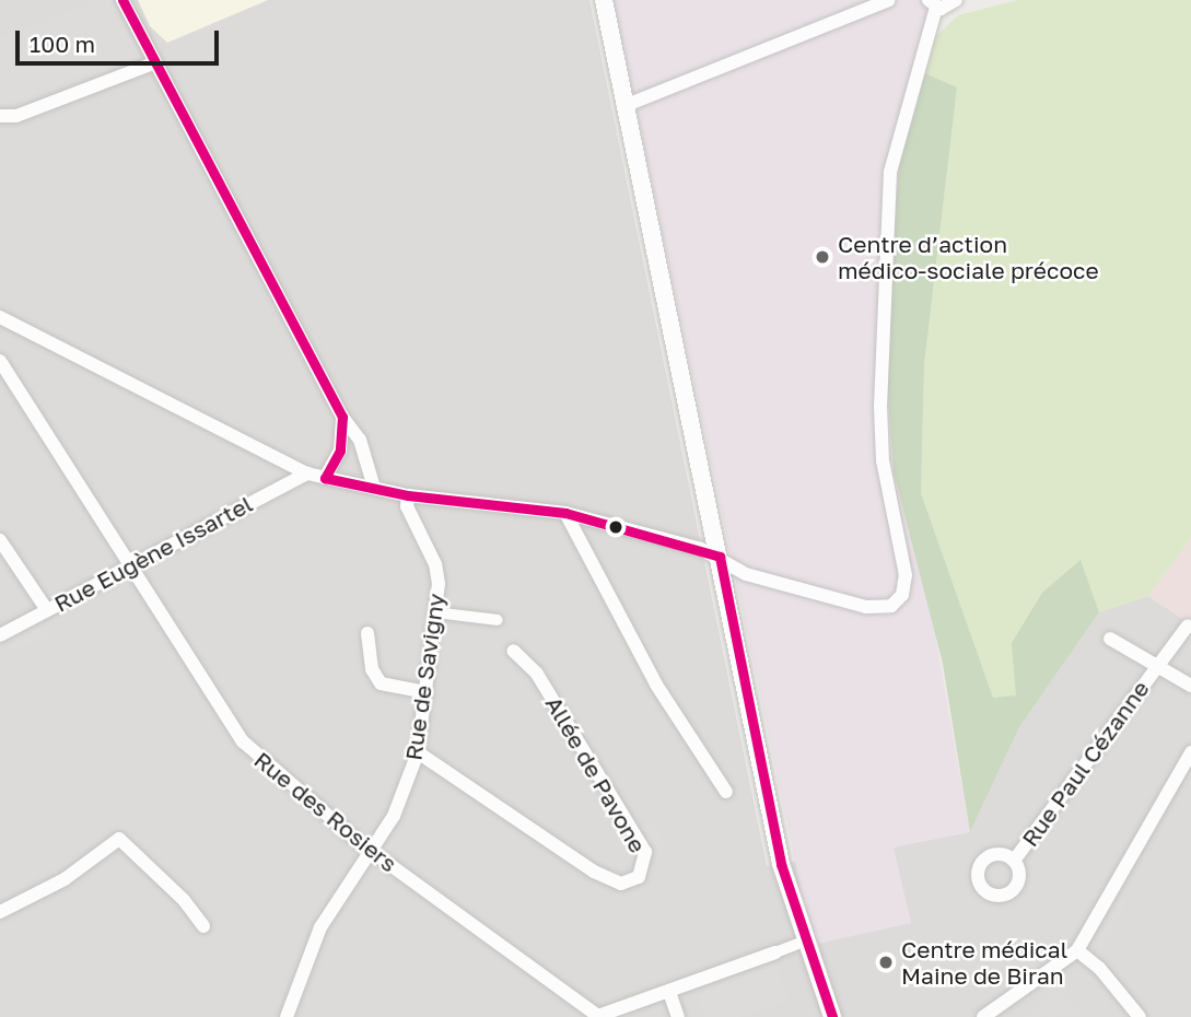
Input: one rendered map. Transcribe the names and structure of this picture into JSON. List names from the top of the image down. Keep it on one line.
{"streets":{"street":["Rue Eugène Issartel","Rue de Savigny","Rue Paul Cézanne","Allée de Pavone","Rue des Rosiers"]},"crossings":[["Rue Eugène Issartel","Rue des Rosiers"],["Rue de Savigny","Allée de Pavone"],["Rue de Savigny","Rue des Rosiers"]],"places":["Centre d’action médico-sociale précoce","Centre médical Maine de Biran"],"scale_bar":"100 m"}
